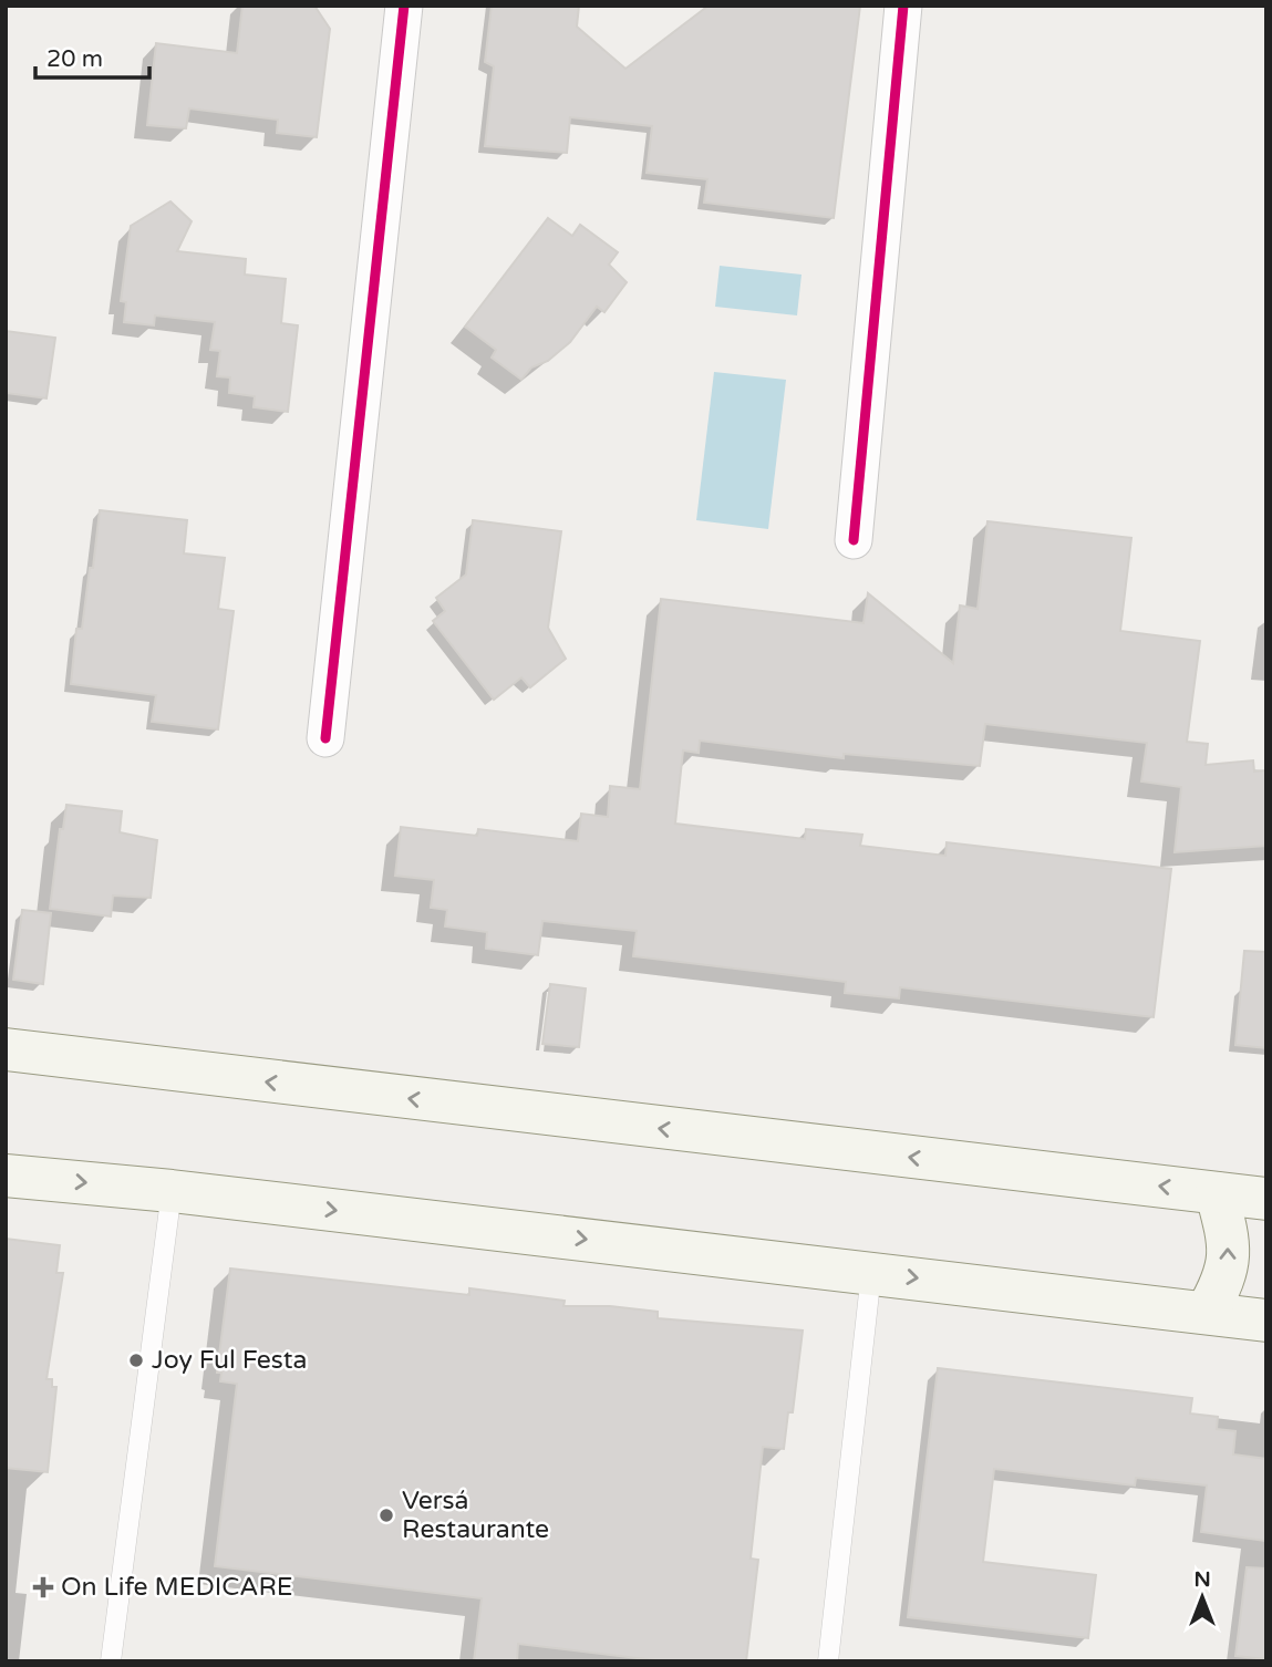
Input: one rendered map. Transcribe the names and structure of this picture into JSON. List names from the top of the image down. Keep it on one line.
{"places":{"other":["Joy Ful Festa","Versá Restaurante"],"health":["On Life MEDICARE"]},"scale_bar":"20 m","north":"top"}
